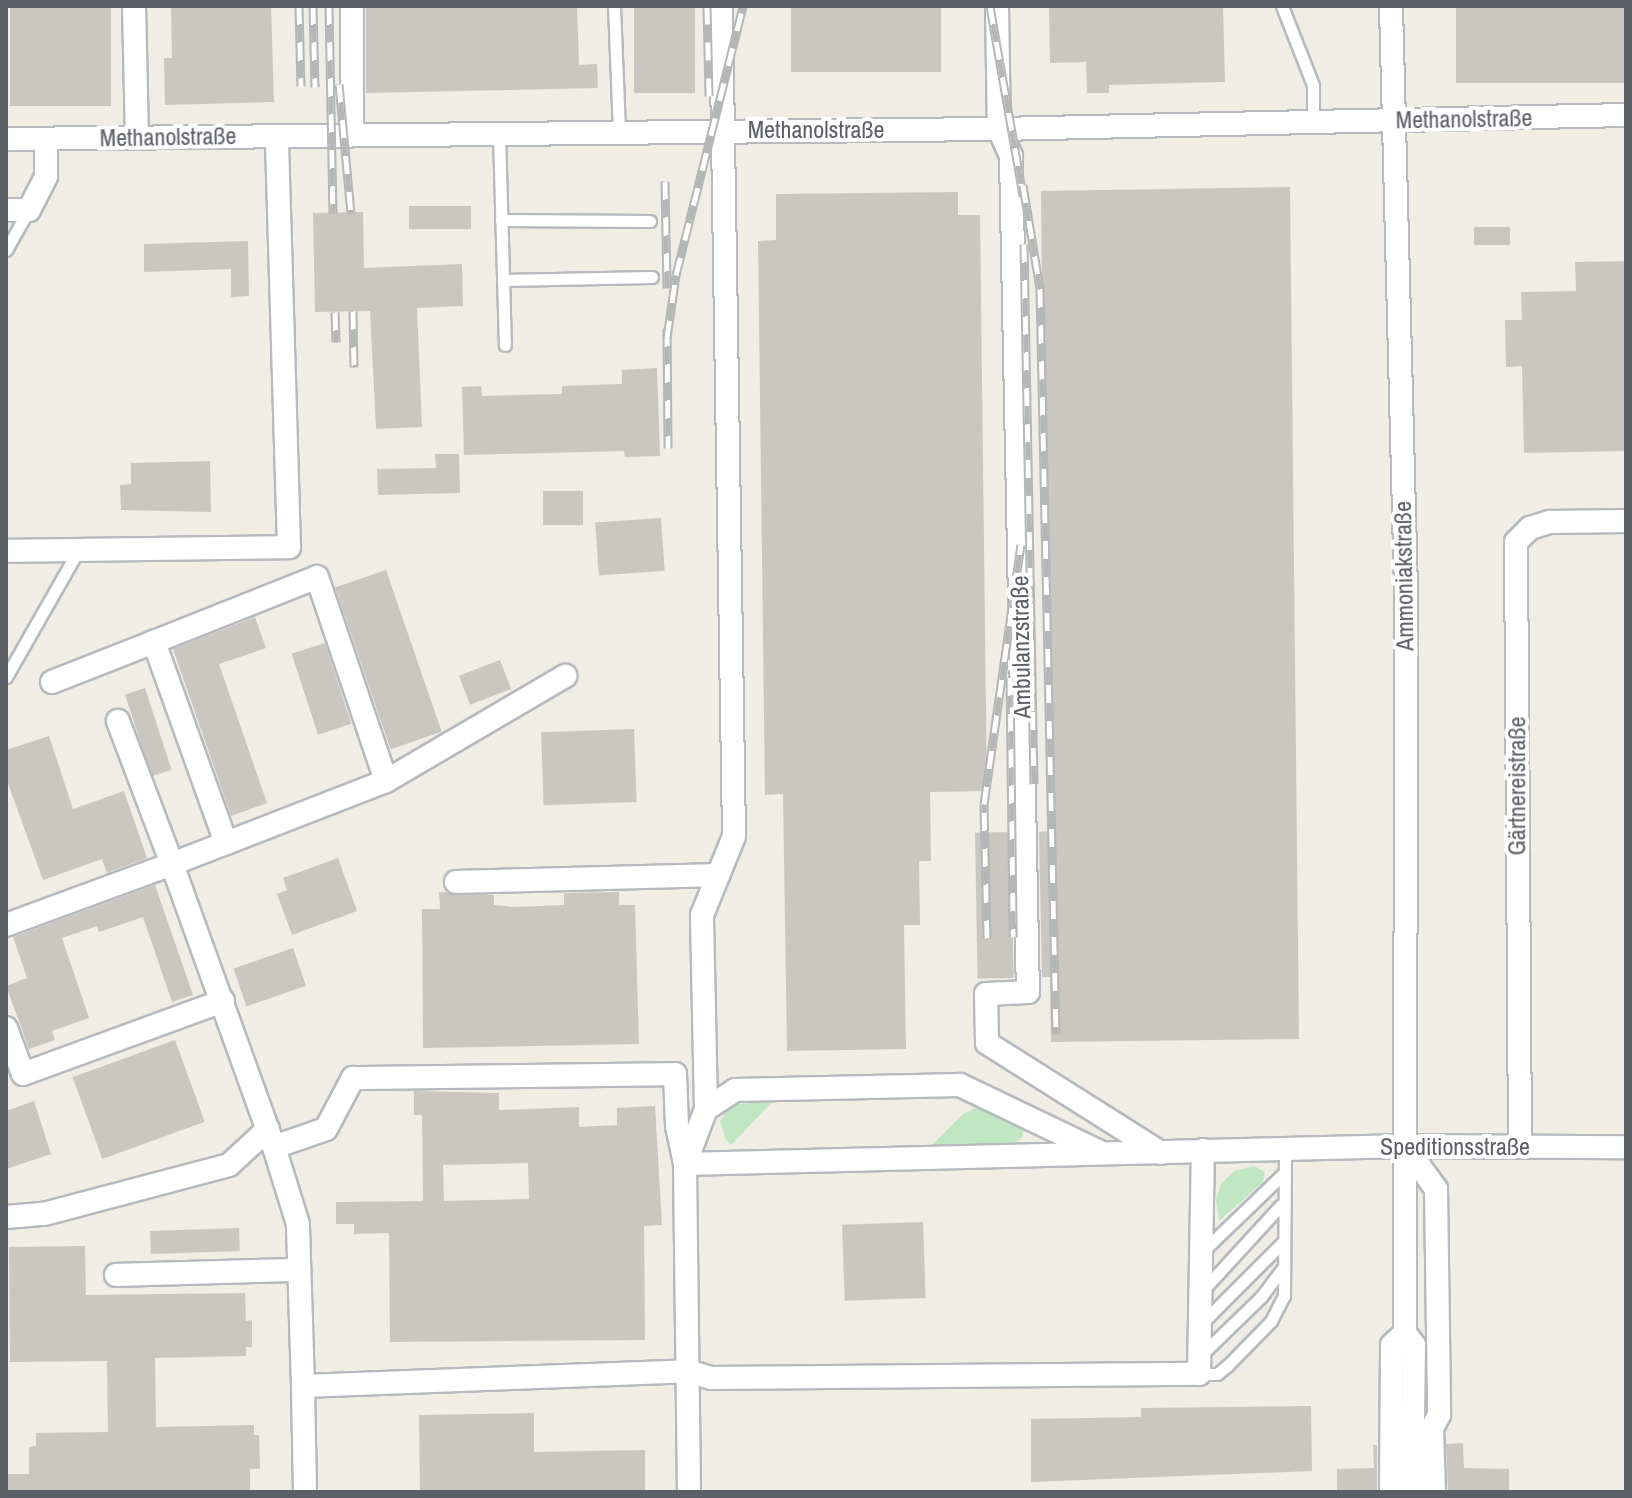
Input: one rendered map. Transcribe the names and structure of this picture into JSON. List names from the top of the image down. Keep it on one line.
{"streets":{"street":["Methanolstraße","Ammoniakstraße","Ambulanzstraße","Gärtnereistraße","Speditionsstraße"]},"crossings":[["Methanolstraße","Ammoniakstraße"],["Methanolstraße","Ambulanzstraße"],["Ammoniakstraße","Speditionsstraße"],["Ambulanzstraße","Speditionsstraße"],["Gärtnereistraße","Speditionsstraße"]]}
